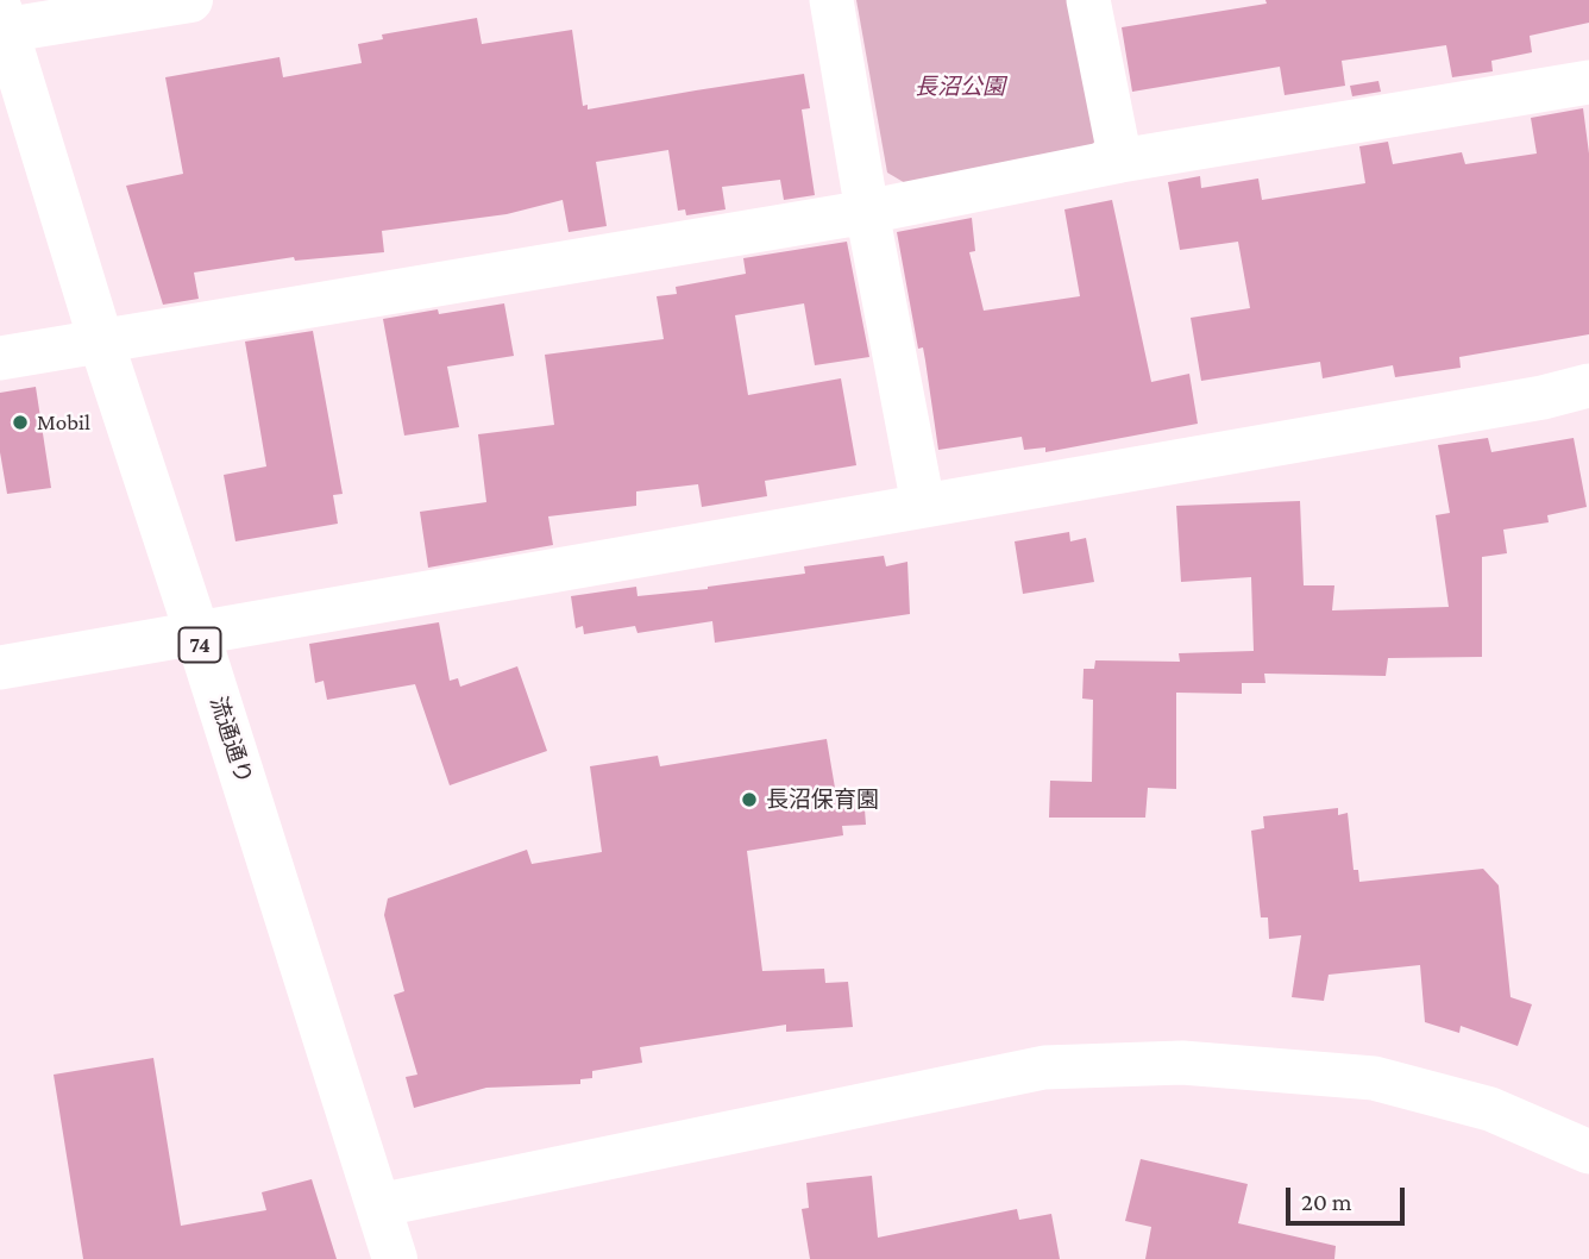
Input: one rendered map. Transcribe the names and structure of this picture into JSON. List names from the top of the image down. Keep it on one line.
{"streets":{"main road":["74","流通通り"]},"parks":["長沼公園"],"places":["Mobil","長沼保育園"],"scale_bar":"20 m"}
